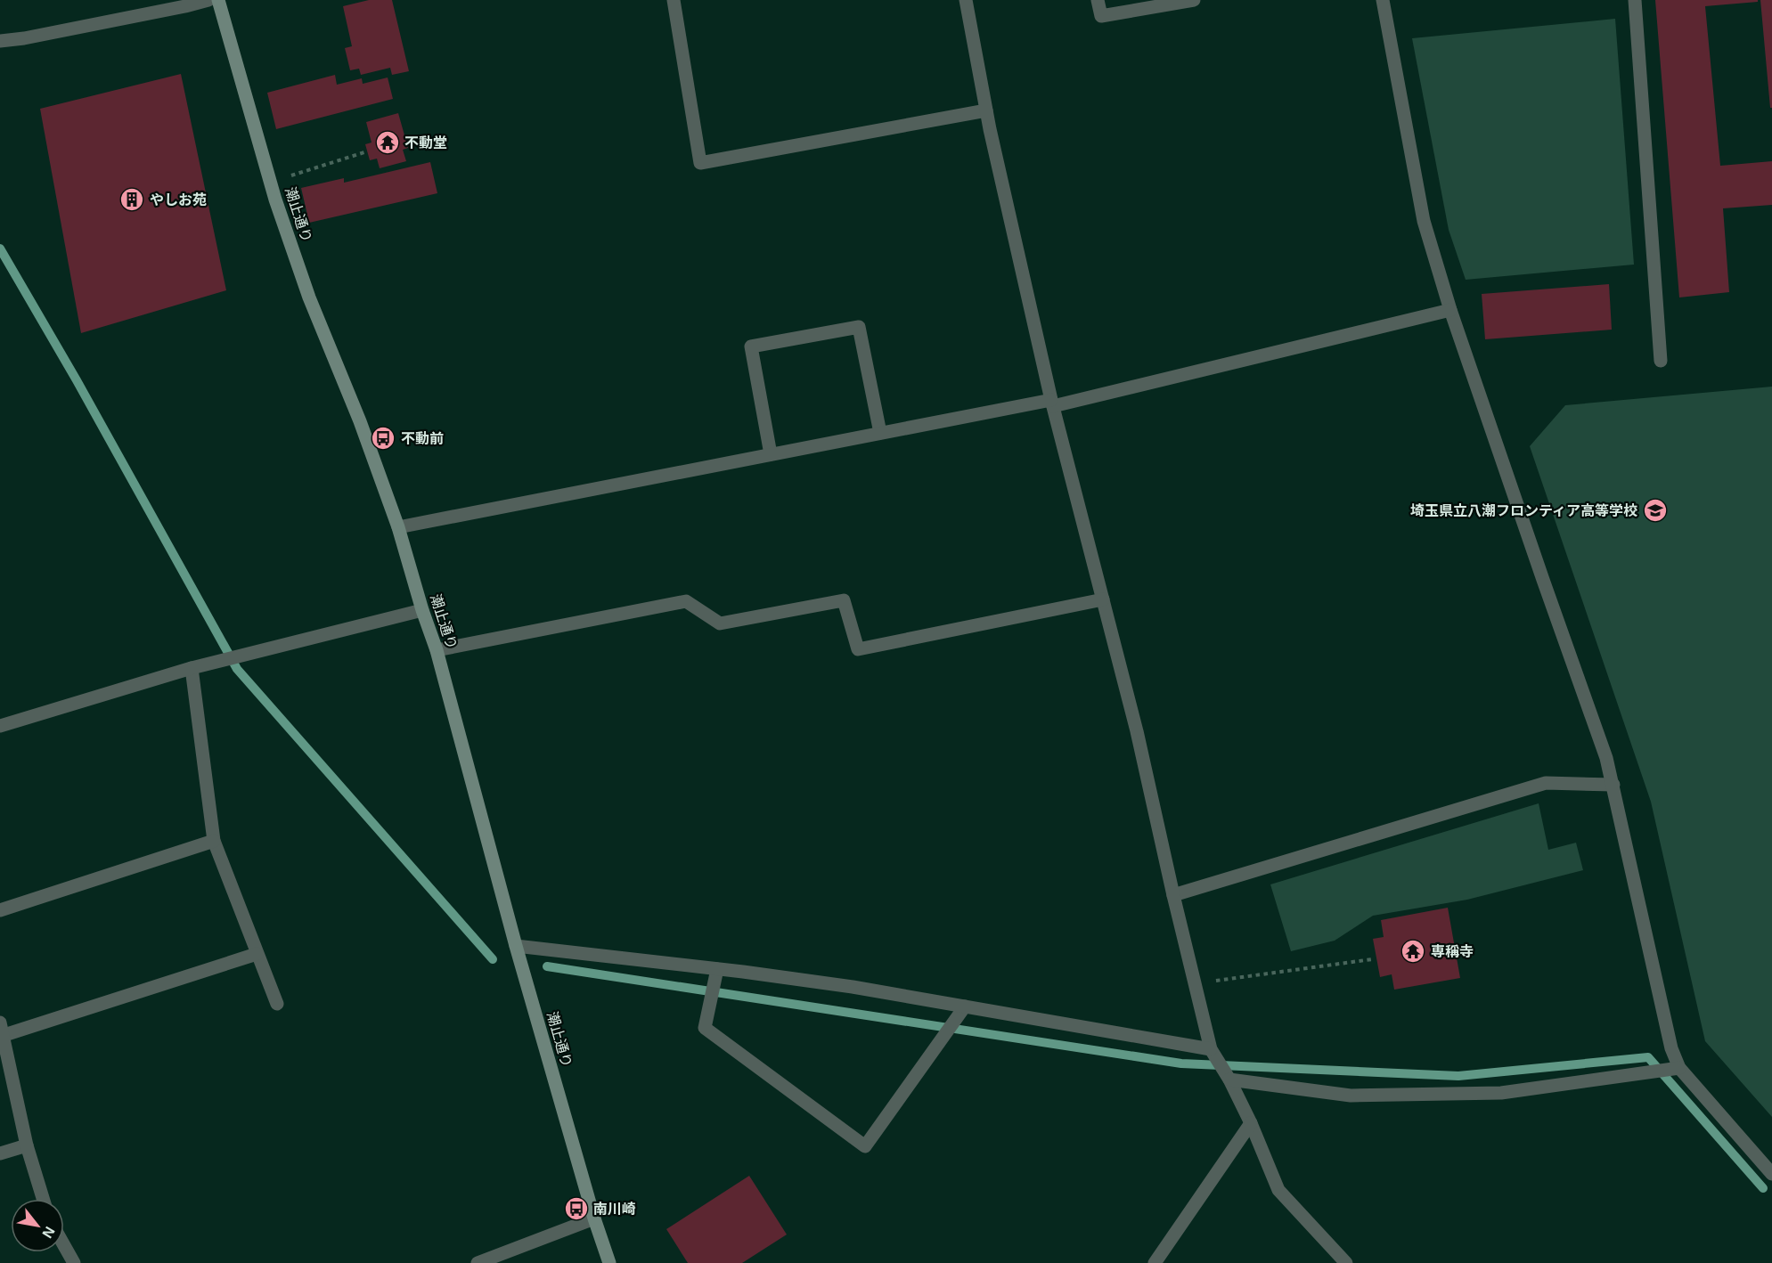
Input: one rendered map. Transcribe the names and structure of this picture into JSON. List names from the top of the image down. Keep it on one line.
{"streets":{"street":["潮止通り"]},"places":{"temple":["不動堂","専稱寺"],"building":["やしお苑"],"bus stop":["不動前","南川崎"],"school or university":["埼玉県立八潮フロンティア高等学校"]},"north":"bottom right"}
